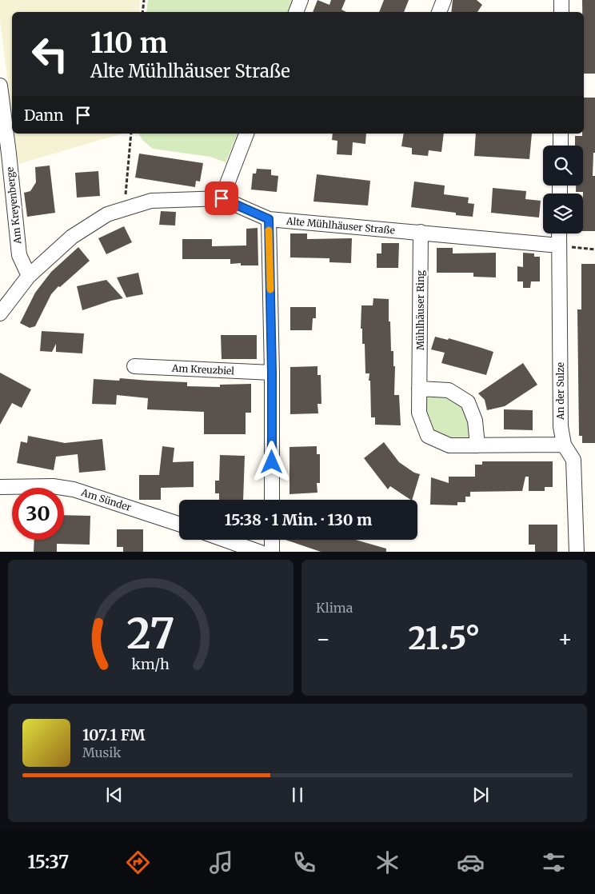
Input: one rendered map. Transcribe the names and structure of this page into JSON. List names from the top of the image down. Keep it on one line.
{"streets":{"street":["Am Kreyenberge","Alte Mühlhäuser Straße","Mühlhäuser Ring","Am Kreuzbiel","An der Sulze","Am Sünder"]},"crossings":[["Am Kreyenberge","Alte Mühlhäuser Straße"],["Alte Mühlhäuser Straße","Mühlhäuser Ring"],["Alte Mühlhäuser Straße","An der Sulze"],["Mühlhäuser Ring","An der Sulze"]],"page":{"turn":["110 m","Alte Mühlhäuser Straße"],"then":"Dann","limit":"30","trip":"15:38 · 1 Min. · 130 m","tile":"Klima","heat":["−","21.5°","+"],"song":["107.1 FM","Musik"],"tabs":"15:37","gauge":["27","km/h"]}}
